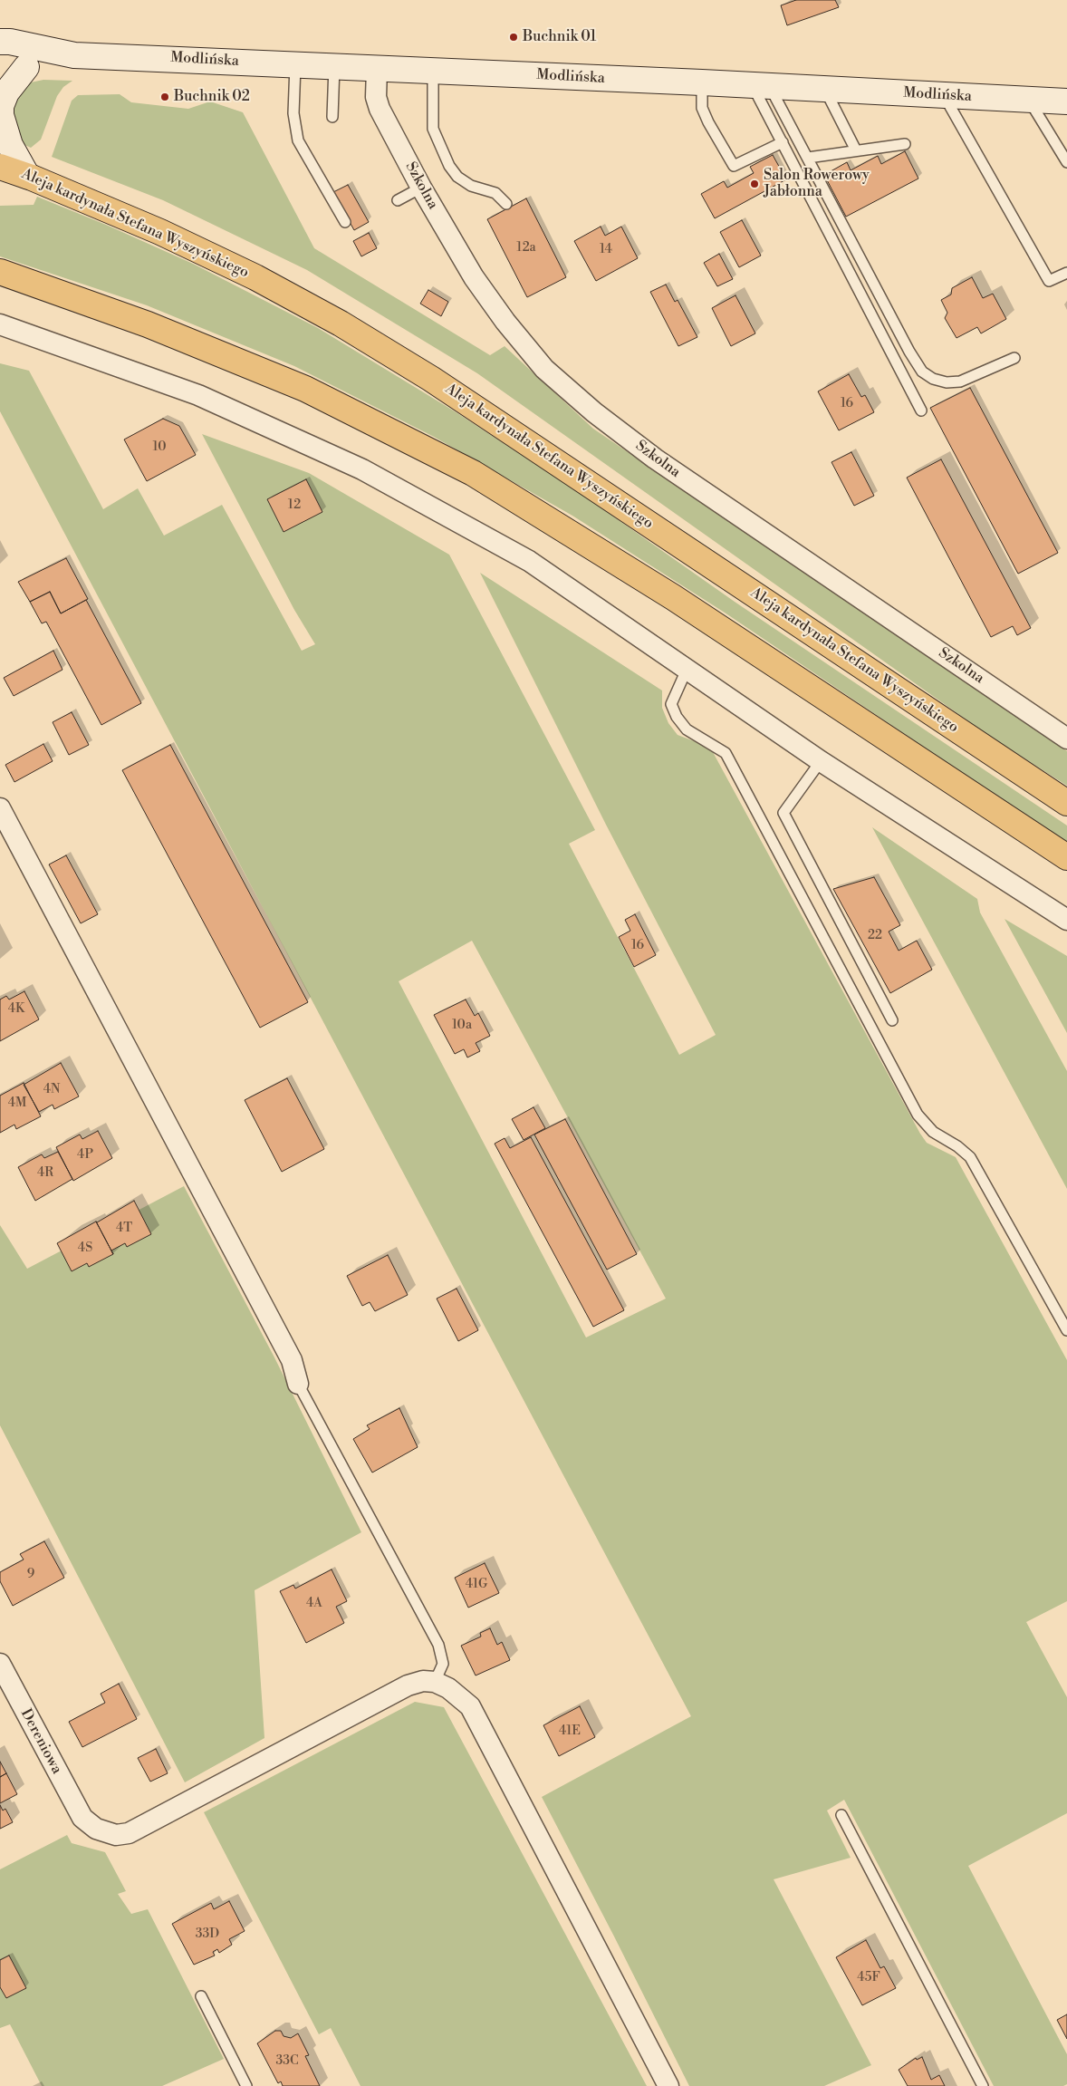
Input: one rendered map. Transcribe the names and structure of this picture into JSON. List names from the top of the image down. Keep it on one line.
{"streets":{"main road":["Modlińska","Aleja kardynała Stefana Wyszyńskiego"],"street":["Szkolna","Dereniowa"]},"crossings":[["Modlińska","Szkolna"]],"places":["Buchnik 01","Buchnik 02","Salon Rowerowy Jabłonna"],"house_numbers":["12a","14","16","10","12","22","16","4K","10a","4N","4M","4P","4R","4T","4S","9","41G","4A","41E","33D","45F","33C"]}
